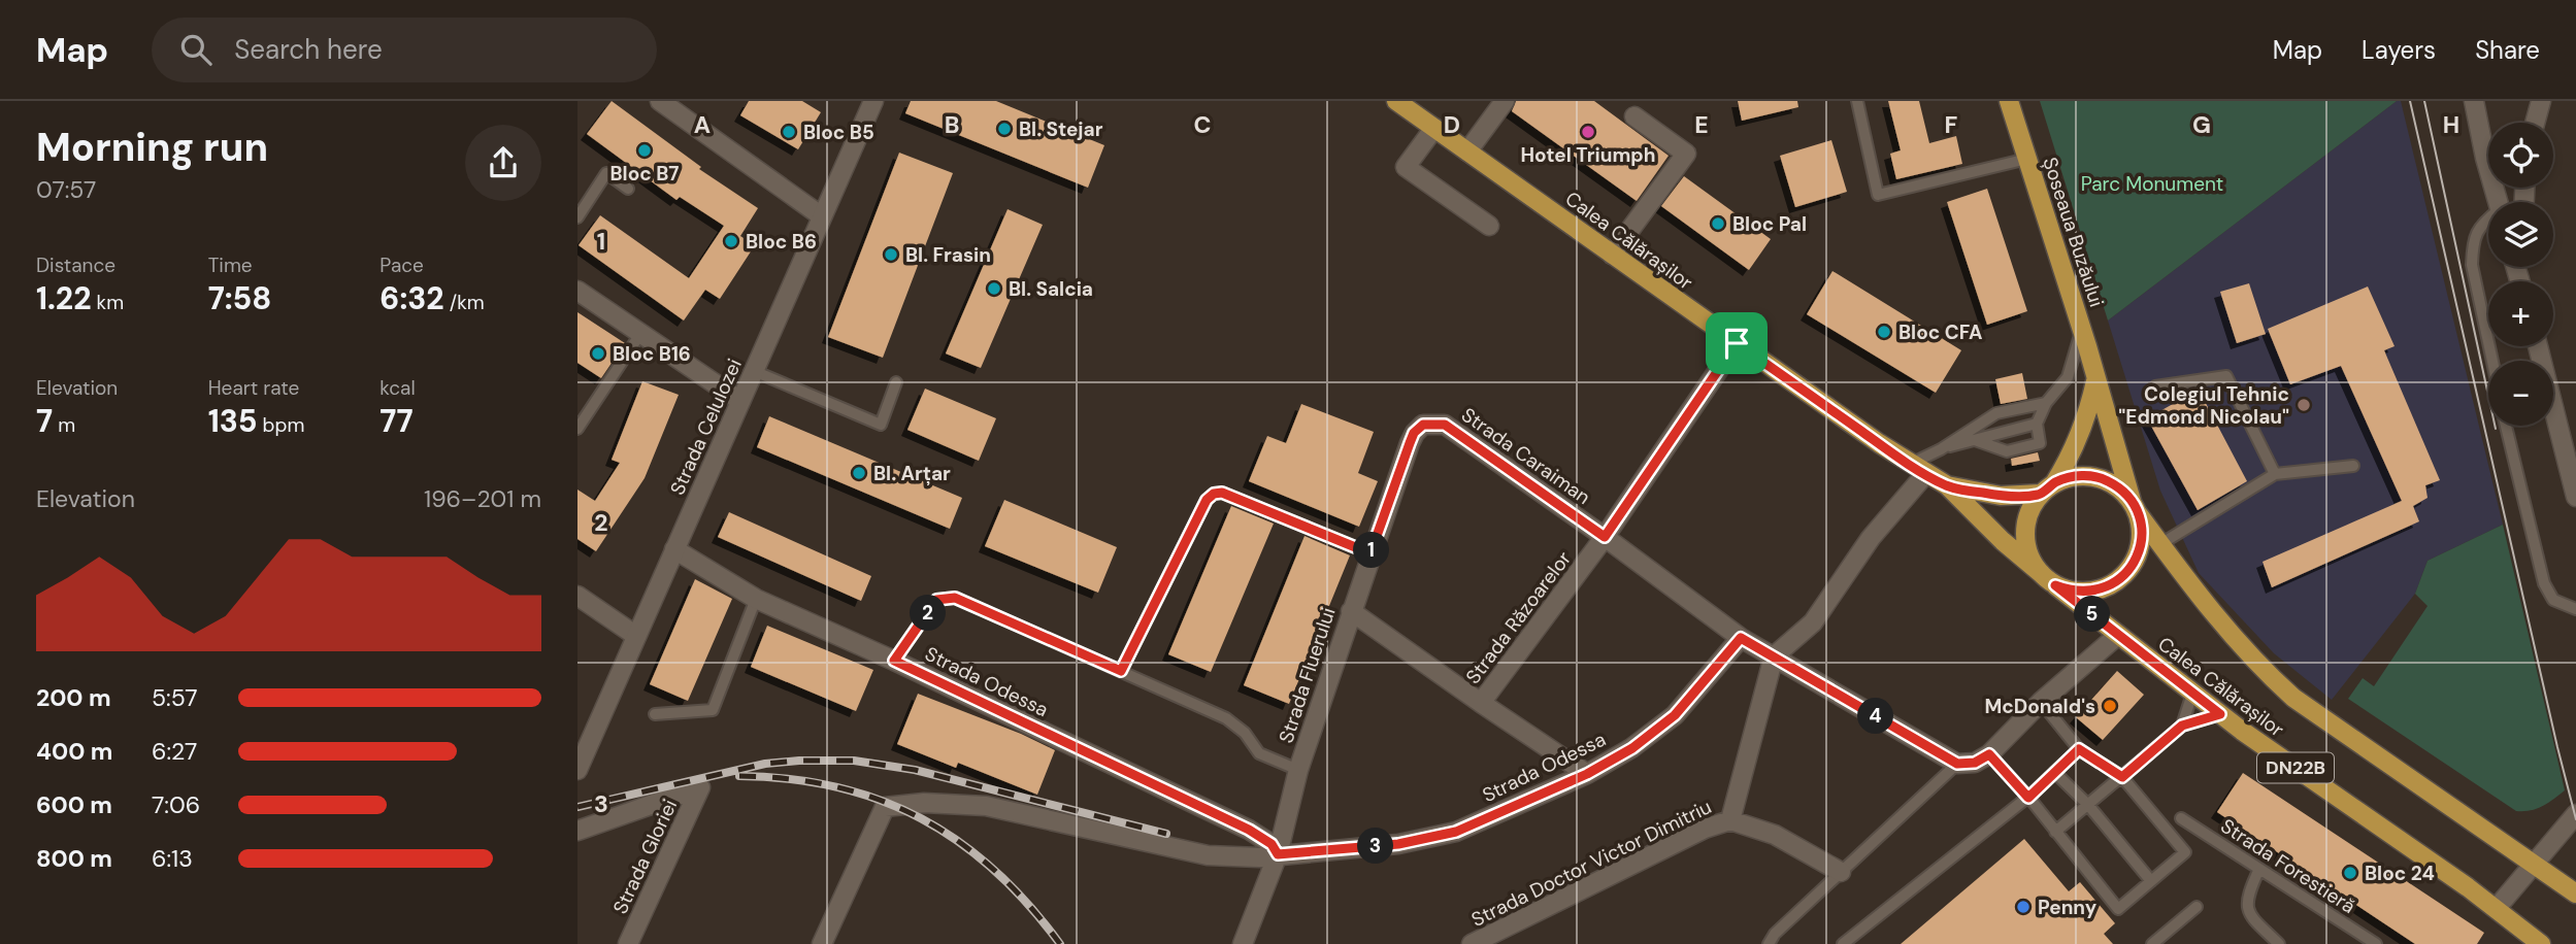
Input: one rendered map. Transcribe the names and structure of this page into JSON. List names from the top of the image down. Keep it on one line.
{"streets":{"main road":["Șoseaua Buzăului","Calea Călărașilor","DN22B"],"street":["Strada Celulozei","Strada Caraiman","Strada Răzoarelor","Strada Fluerului","Strada Odessa","Strada Gloriei","Strada Doctor Victor Dimitriu"],"lane":["Strada Forestieră"]},"crossings":[["Șoseaua Buzăului","Calea Călărașilor"],["Șoseaua Buzăului","DN22B"],["Calea Călărașilor","Strada Răzoarelor"],["Calea Călărașilor","DN22B"],["Strada Celulozei","Strada Odessa"],["Strada Caraiman","Strada Răzoarelor"],["Strada Caraiman","Strada Fluerului"],["Strada Caraiman","Strada Odessa"],["Strada Fluerului","Strada Odessa"]],"parks":["Parc Monument"],"places":["Bl. Stejar","Bloc B5","Hotel Triumph","Bloc B7","Bloc Pal","Bloc B6","Bl. Frasin","Bl. Salcia","Bloc CFA","Bloc B16","Colegiul Tehnic \"Edmond Nicolau\"","Bl. Arțar","McDonald's","Bloc 24","Penny"],"page":{"header":"Map","search":"Search here","nav":["Map","Layers","Share"],"heading":["Morning run","07:57"],"map_buttons":["+","−"],"stats":[["Distance","1.22 km"],["Time","7:58"],["Pace","6:32 /km"],["Elevation","7 m"],["Heart rate","135 bpm"],["kcal","77"]],"chart":["Elevation","196–201 m"],"pins":["1","2","5","4","3"],"list":[{"name":"200 m","note":"5:57"},{"name":"400 m","note":"6:27"},{"name":"600 m","note":"7:06"},{"name":"800 m","note":"6:13"}]},"grid":{"columns":["A","B","C","D","E","F","G","H"],"rows":["1","2","3"]}}
